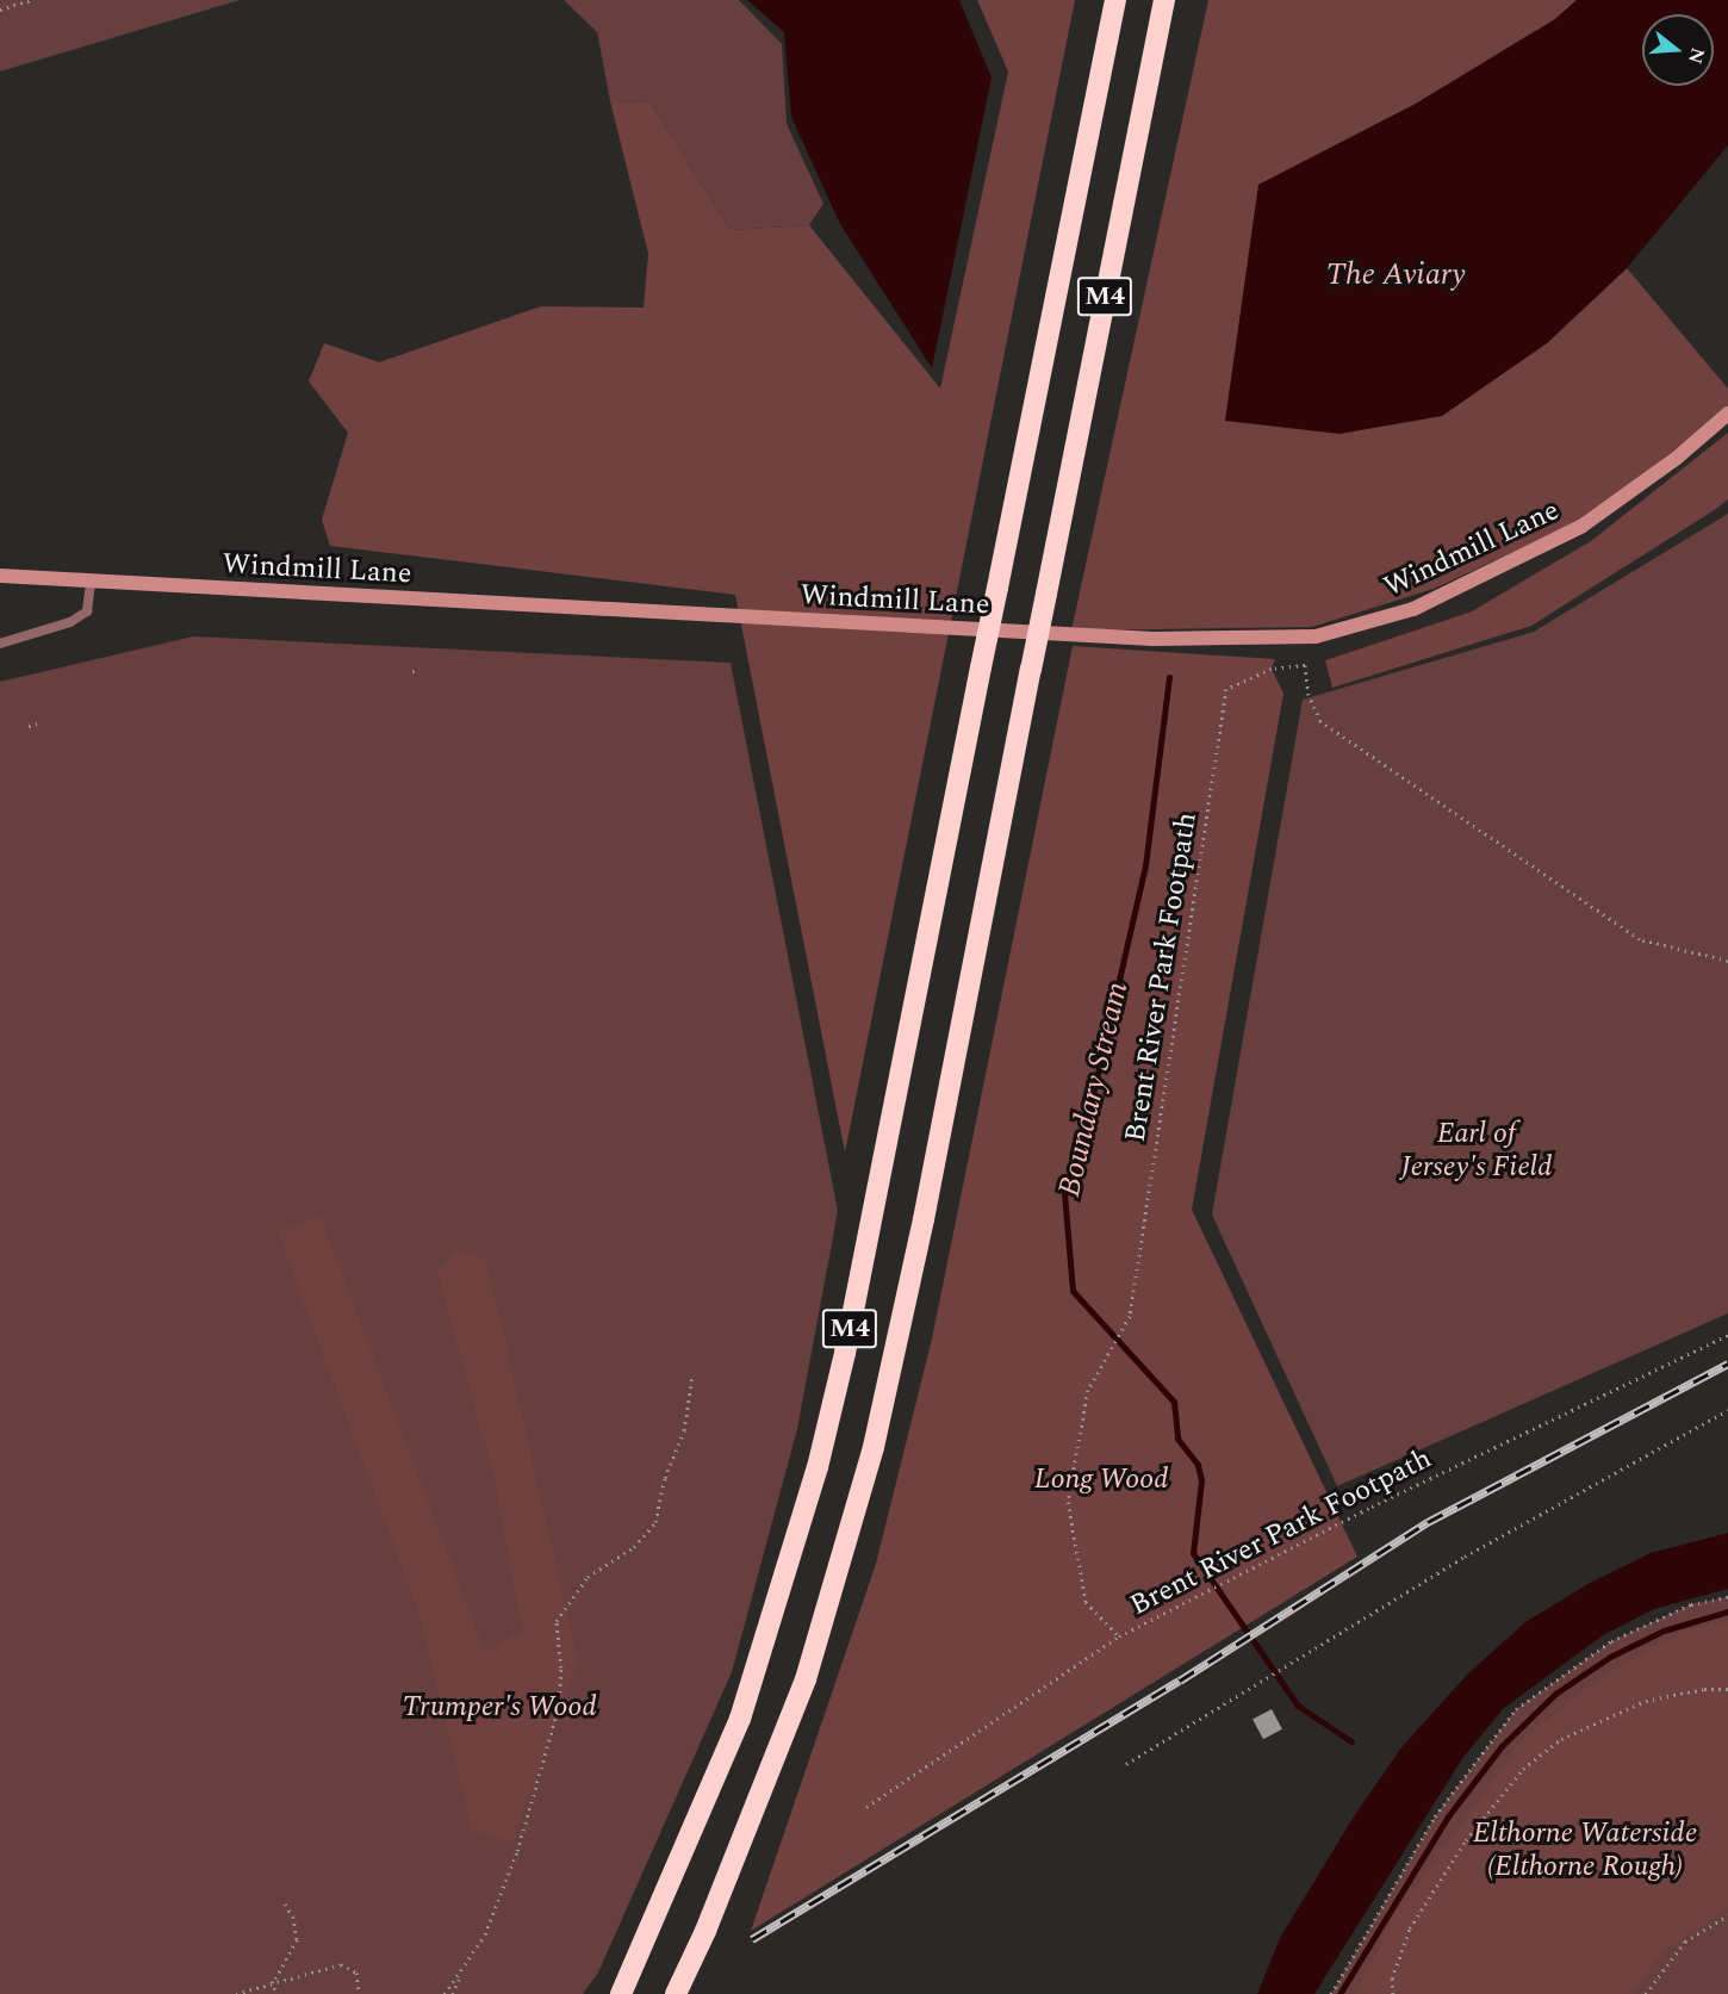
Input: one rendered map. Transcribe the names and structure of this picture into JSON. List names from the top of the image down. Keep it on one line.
{"streets":{"highway":["M4"],"main road":["Windmill Lane"],"path":["Brent River Park Footpath"]},"water":["The Aviary","Boundary Stream"],"parks":["Earl of Jersey's Field","Long Wood","Trumper's Wood","Elthorne Waterside (Elthorne Rough)"],"north":"right"}
